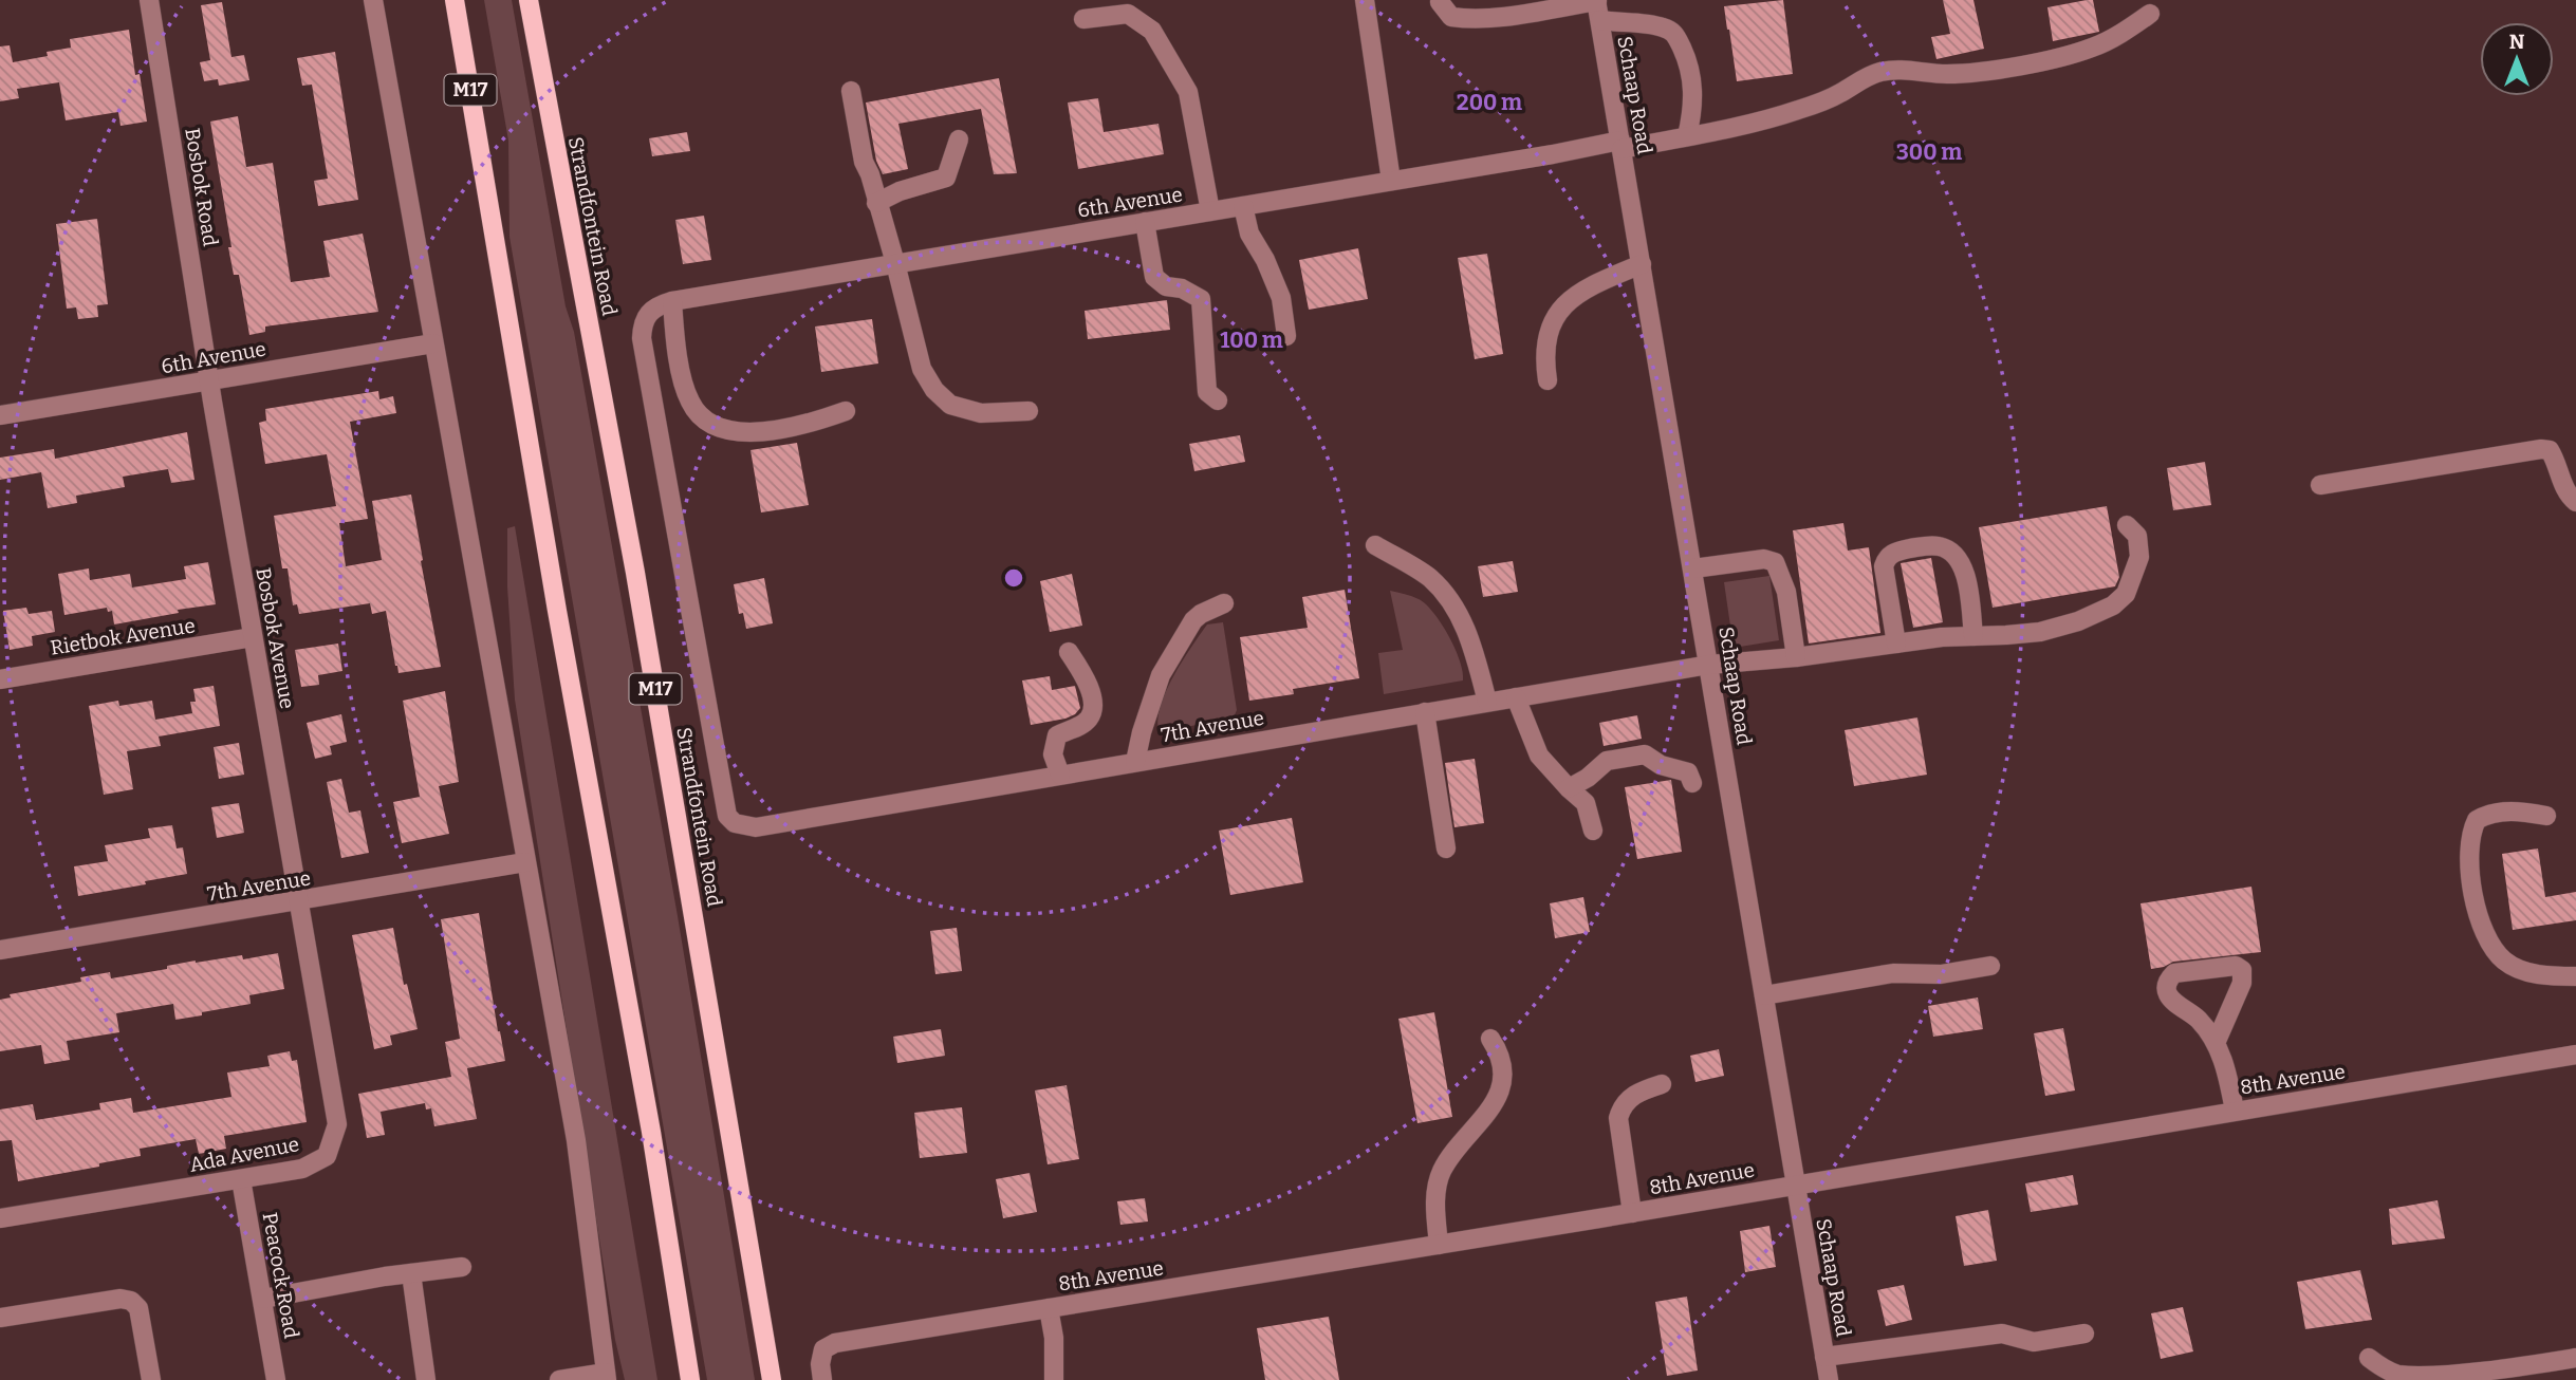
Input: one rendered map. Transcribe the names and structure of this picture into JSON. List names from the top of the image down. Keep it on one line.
{"streets":{"main road":["M17","Strandfontein Road"],"street":["Schaap Road","Bosbok Road","6th Avenue","Rietbok Avenue","Bosbok Avenue","7th Avenue","8th Avenue","Ada Avenue","Peacock Road"]},"crossings":[["Schaap Road","6th Avenue"],["Schaap Road","7th Avenue"],["Schaap Road","8th Avenue"],["Bosbok Road","6th Avenue"],["Bosbok Road","Bosbok Avenue"],["6th Avenue","Bosbok Avenue"],["6th Avenue","7th Avenue"],["Rietbok Avenue","Bosbok Avenue"],["Bosbok Avenue","7th Avenue"],["Bosbok Avenue","Ada Avenue"],["7th Avenue","Ada Avenue"],["Ada Avenue","Peacock Road"]],"north":"top","rings":["200 m","300 m","100 m"]}
